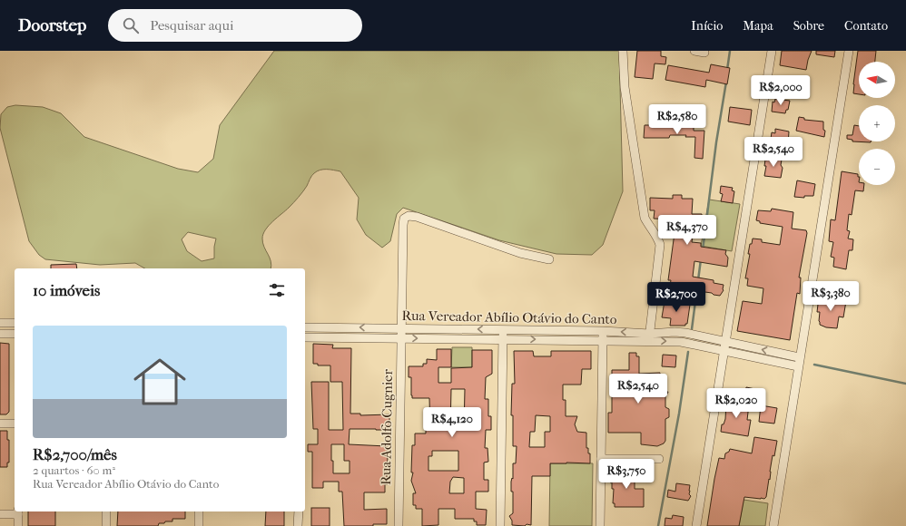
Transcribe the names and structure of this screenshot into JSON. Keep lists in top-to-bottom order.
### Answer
{
  "streets": {
    "street": ["Rua Vereador Abílio Otávio do Canto", "Rua Adolfo Cugnier"]
  },
  "crossings": [
    ["Rua Vereador Abílio Otávio do Canto", "Rua Adolfo Cugnier"]
  ],
  "north": "left",
  "page": {
    "header": "Doorstep",
    "search": "Pesquisar aqui",
    "nav": [
      "Início",
      "Mapa",
      "Sobre",
      "Contato"
    ],
    "map_buttons": ["+", "−"],
    "price": [
      "R$2,000",
      "R$2,580",
      "R$2,540",
      "R$4,370",
      "R$3,380",
      "R$2,700",
      "R$2,540",
      "R$2,020",
      "R$4,120",
      "R$3,750"
    ],
    "heading": "10 imóveis",
    "list": [
      {
        "name": "R$2,700/mês",
        "note": "2 quartos · 60 m² · Rua Vereador Abílio Otávio do Canto"
      }
    ]
  }
}
